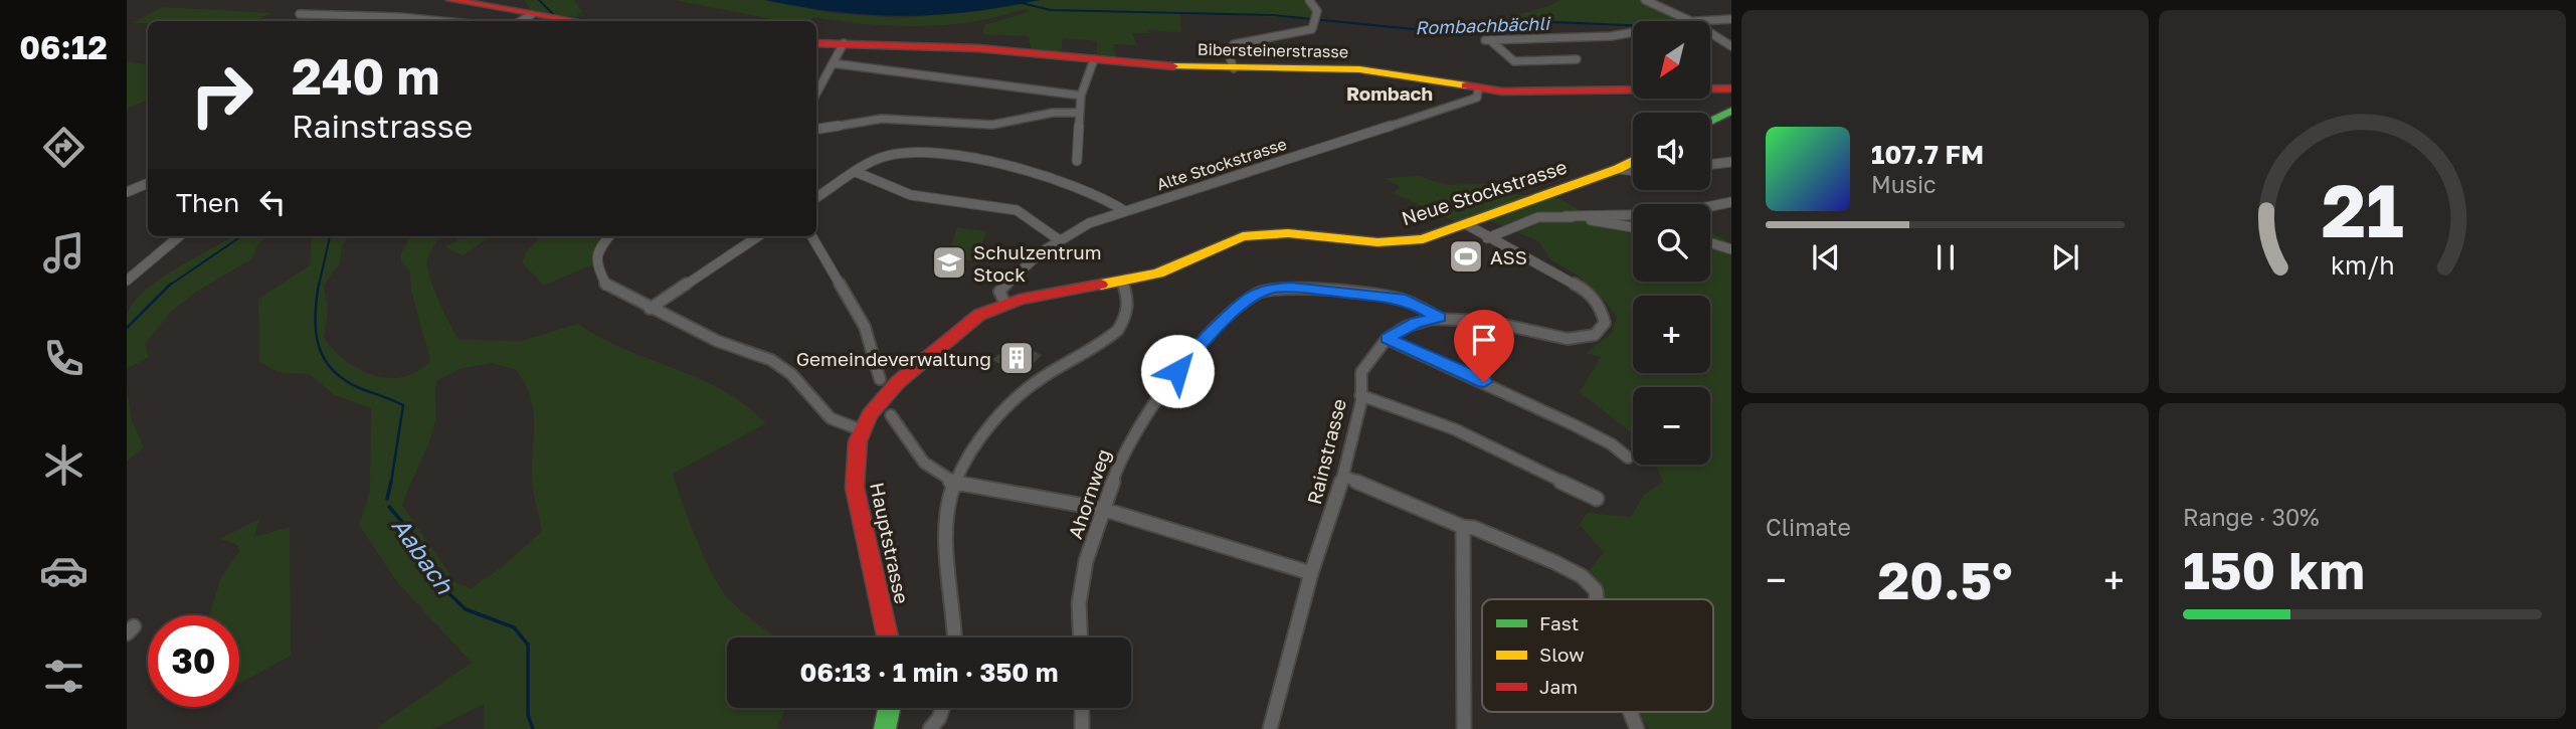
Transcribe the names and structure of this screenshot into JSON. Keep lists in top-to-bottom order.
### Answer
{
  "streets": {
    "main road": ["Bibersteinerstrasse", "Neue Stockstrasse", "Hauptstrasse"],
    "street": ["Alte Stockstrasse", "Rainstrasse", "Ahornweg"]
  },
  "crossings": [
    ["Bibersteinerstrasse", "Alte Stockstrasse"],
    ["Alte Stockstrasse", "Neue Stockstrasse"],
    ["Alte Stockstrasse", "Hauptstrasse"],
    ["Neue Stockstrasse", "Rainstrasse"],
    ["Neue Stockstrasse", "Hauptstrasse"],
    ["Rainstrasse", "Ahornweg"]
  ],
  "districts": ["Rombach"],
  "water": ["Rombachbächli", "Aabach"],
  "places": {
    "sports": ["ASS"],
    "school or university": ["Schulzentrum Stock"],
    "building": ["Gemeindeverwaltung"]
  },
  "legend": ["Fast", "Slow", "Jam"],
  "north": "bottom left",
  "page": {
    "tabs": "06:12",
    "map_buttons": ["+", "−"],
    "turn": ["240 m", "Rainstrasse"],
    "song": ["107.7 FM", "Music"],
    "then": "Then",
    "tile": [
      "Climate",
      ["Range · 30%", "150 km"]
    ],
    "heat": ["−", "20.5°", "+"],
    "limit": "30",
    "trip": "06:13 · 1 min · 350 m",
    "gauge": ["21", "km/h"]
  }
}
